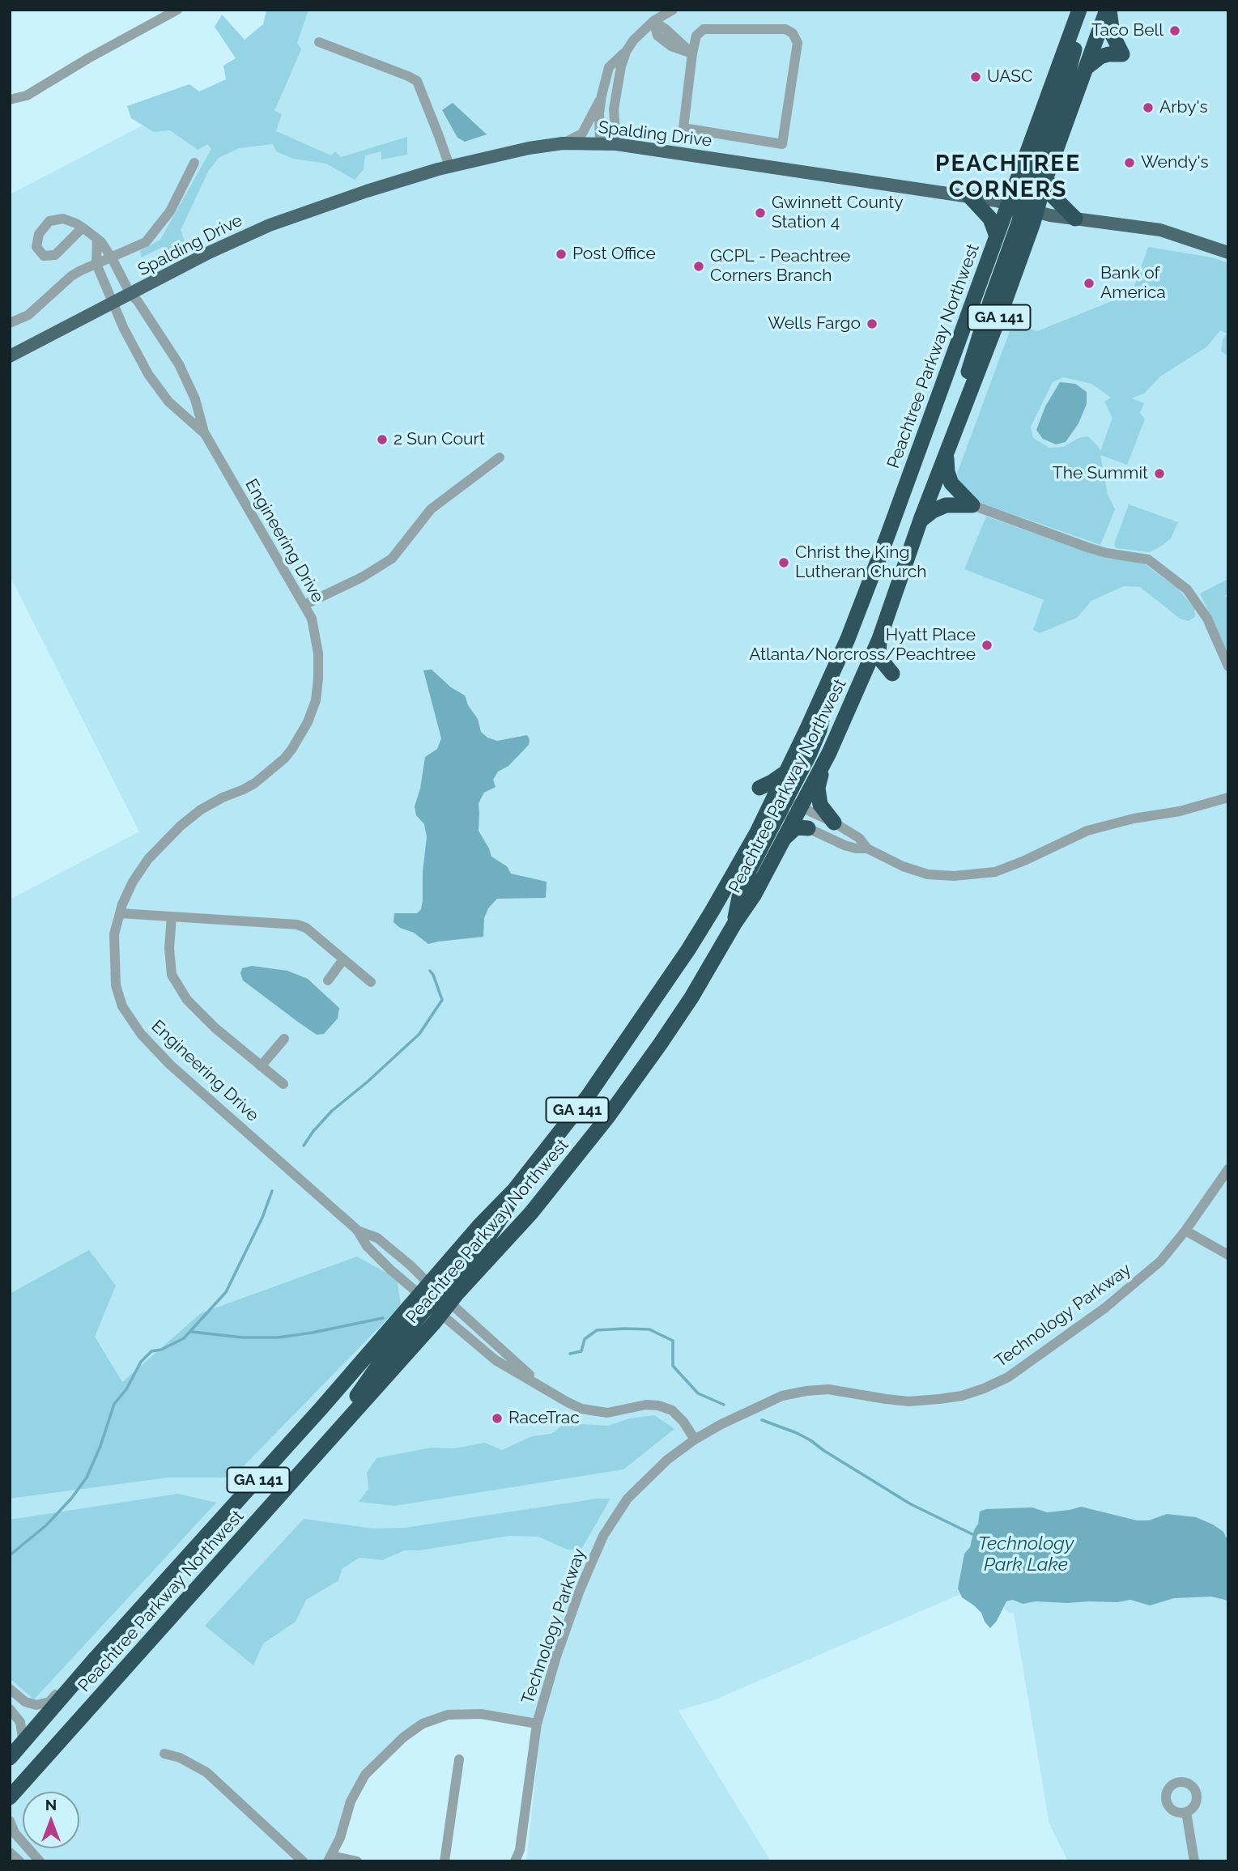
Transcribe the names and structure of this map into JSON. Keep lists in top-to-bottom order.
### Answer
{
  "streets": {
    "highway": ["GA 141", "Peachtree Parkway Northwest"],
    "main road": ["Spalding Drive"],
    "street": ["Engineering Drive", "Technology Parkway"]
  },
  "crossings": [
    ["Spalding Drive", "Peachtree Parkway Northwest"],
    ["Spalding Drive", "Engineering Drive"],
    ["Peachtree Parkway Northwest", "Engineering Drive"],
    ["Engineering Drive", "Technology Parkway"]
  ],
  "districts": ["PEACHTREE CORNERS"],
  "water": ["Technology Park Lake"],
  "places": [
    "Taco Bell",
    "UASC",
    "Arby's",
    "Wendy's",
    "Gwinnett County Station 4",
    "Post Office",
    "GCPL - Peachtree Corners Branch",
    "Bank of America",
    "Wells Fargo",
    "2 Sun Court",
    "The Summit",
    "Christ the King Lutheran Church",
    "Hyatt Place Atlanta/Norcross/Peachtree",
    "RaceTrac"
  ],
  "north": "top"
}
